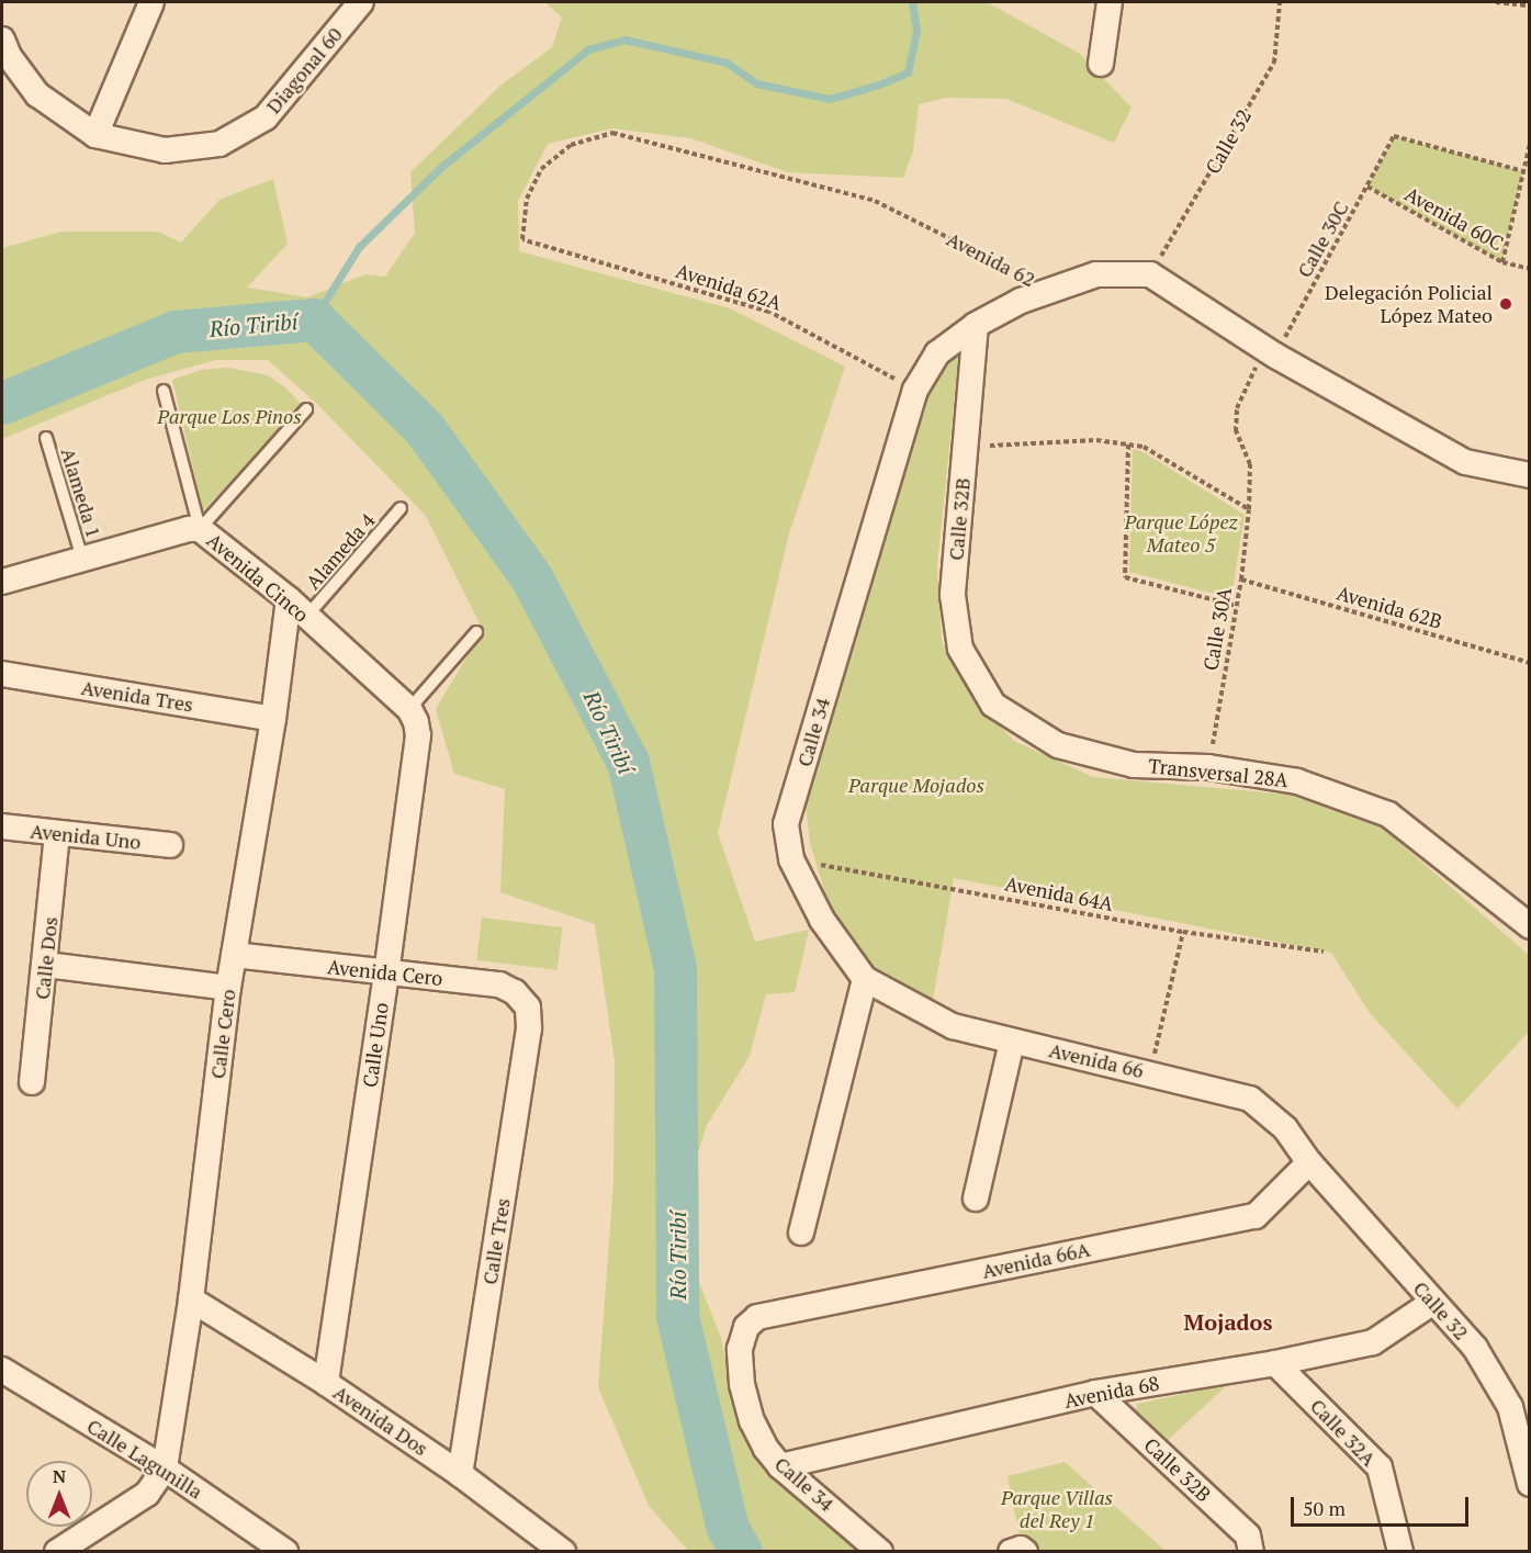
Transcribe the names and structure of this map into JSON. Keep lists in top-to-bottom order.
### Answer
{
  "streets": {
    "street": [
      "Diagonal 60",
      "Calle 32",
      "Avenida 62",
      "Calle 32B",
      "Avenida Cinco",
      "Avenida Tres",
      "Calle 34",
      "Transversal 28A",
      "Avenida Uno",
      "Calle Dos",
      "Avenida Cero",
      "Calle Cero",
      "Calle Uno",
      "Avenida 66",
      "Calle Tres",
      "Avenida 66A",
      "Avenida 68",
      "Avenida Dos",
      "Calle 32A",
      "Calle Lagunilla"
    ],
    "lane": ["Alameda 1", "Alameda 4"],
    "path": [
      "Avenida 60C",
      "Calle 30C",
      "Avenida 62A",
      "Avenida 62B",
      "Calle 30A",
      "Avenida 64A"
    ]
  },
  "crossings": [
    ["Calle 32", "Avenida 62"],
    ["Calle 32", "Avenida 66"],
    ["Calle 32", "Avenida 66A"],
    ["Calle 32", "Avenida 68"],
    ["Avenida 60C", "Calle 30C"],
    ["Calle 30C", "Calle 30A"],
    ["Avenida 62", "Avenida 62A"],
    ["Avenida 62", "Calle 34"],
    ["Avenida 62A", "Calle 34"],
    ["Alameda 1", "Avenida Cinco"],
    ["Calle 32B", "Calle 34"],
    ["Calle 32B", "Transversal 28A"],
    ["Calle 32B", "Avenida 68"],
    ["Alameda 4", "Avenida Cinco"],
    ["Alameda 4", "Calle Cero"],
    ["Avenida Cinco", "Calle Cero"],
    ["Avenida Cinco", "Calle Uno"],
    ["Avenida 62B", "Calle 30A"],
    ["Calle 30A", "Transversal 28A"],
    ["Avenida Tres", "Calle Cero"],
    ["Calle 34", "Avenida 64A"],
    ["Calle 34", "Avenida 66"],
    ["Calle 34", "Avenida 66A"],
    ["Calle 34", "Avenida 68"],
    ["Avenida Uno", "Calle Dos"],
    ["Avenida Cero", "Calle Cero"],
    ["Avenida Cero", "Calle Uno"],
    ["Avenida Cero", "Calle Tres"],
    ["Calle Cero", "Avenida Dos"],
    ["Calle Cero", "Calle Lagunilla"],
    ["Calle Uno", "Avenida Dos"],
    ["Avenida 66", "Avenida 66A"],
    ["Calle Tres", "Avenida Dos"],
    ["Avenida 68", "Calle 32A"]
  ],
  "districts": ["Mojados"],
  "water": ["Río Tiribí"],
  "parks": [
    "Parque Los Pinos",
    "Parque López Mateo 5",
    "Parque Mojados",
    "Parque Villas del Rey 1"
  ],
  "places": ["Delegación Policial López Mateo"],
  "scale_bar": "50 m",
  "north": "top"
}
